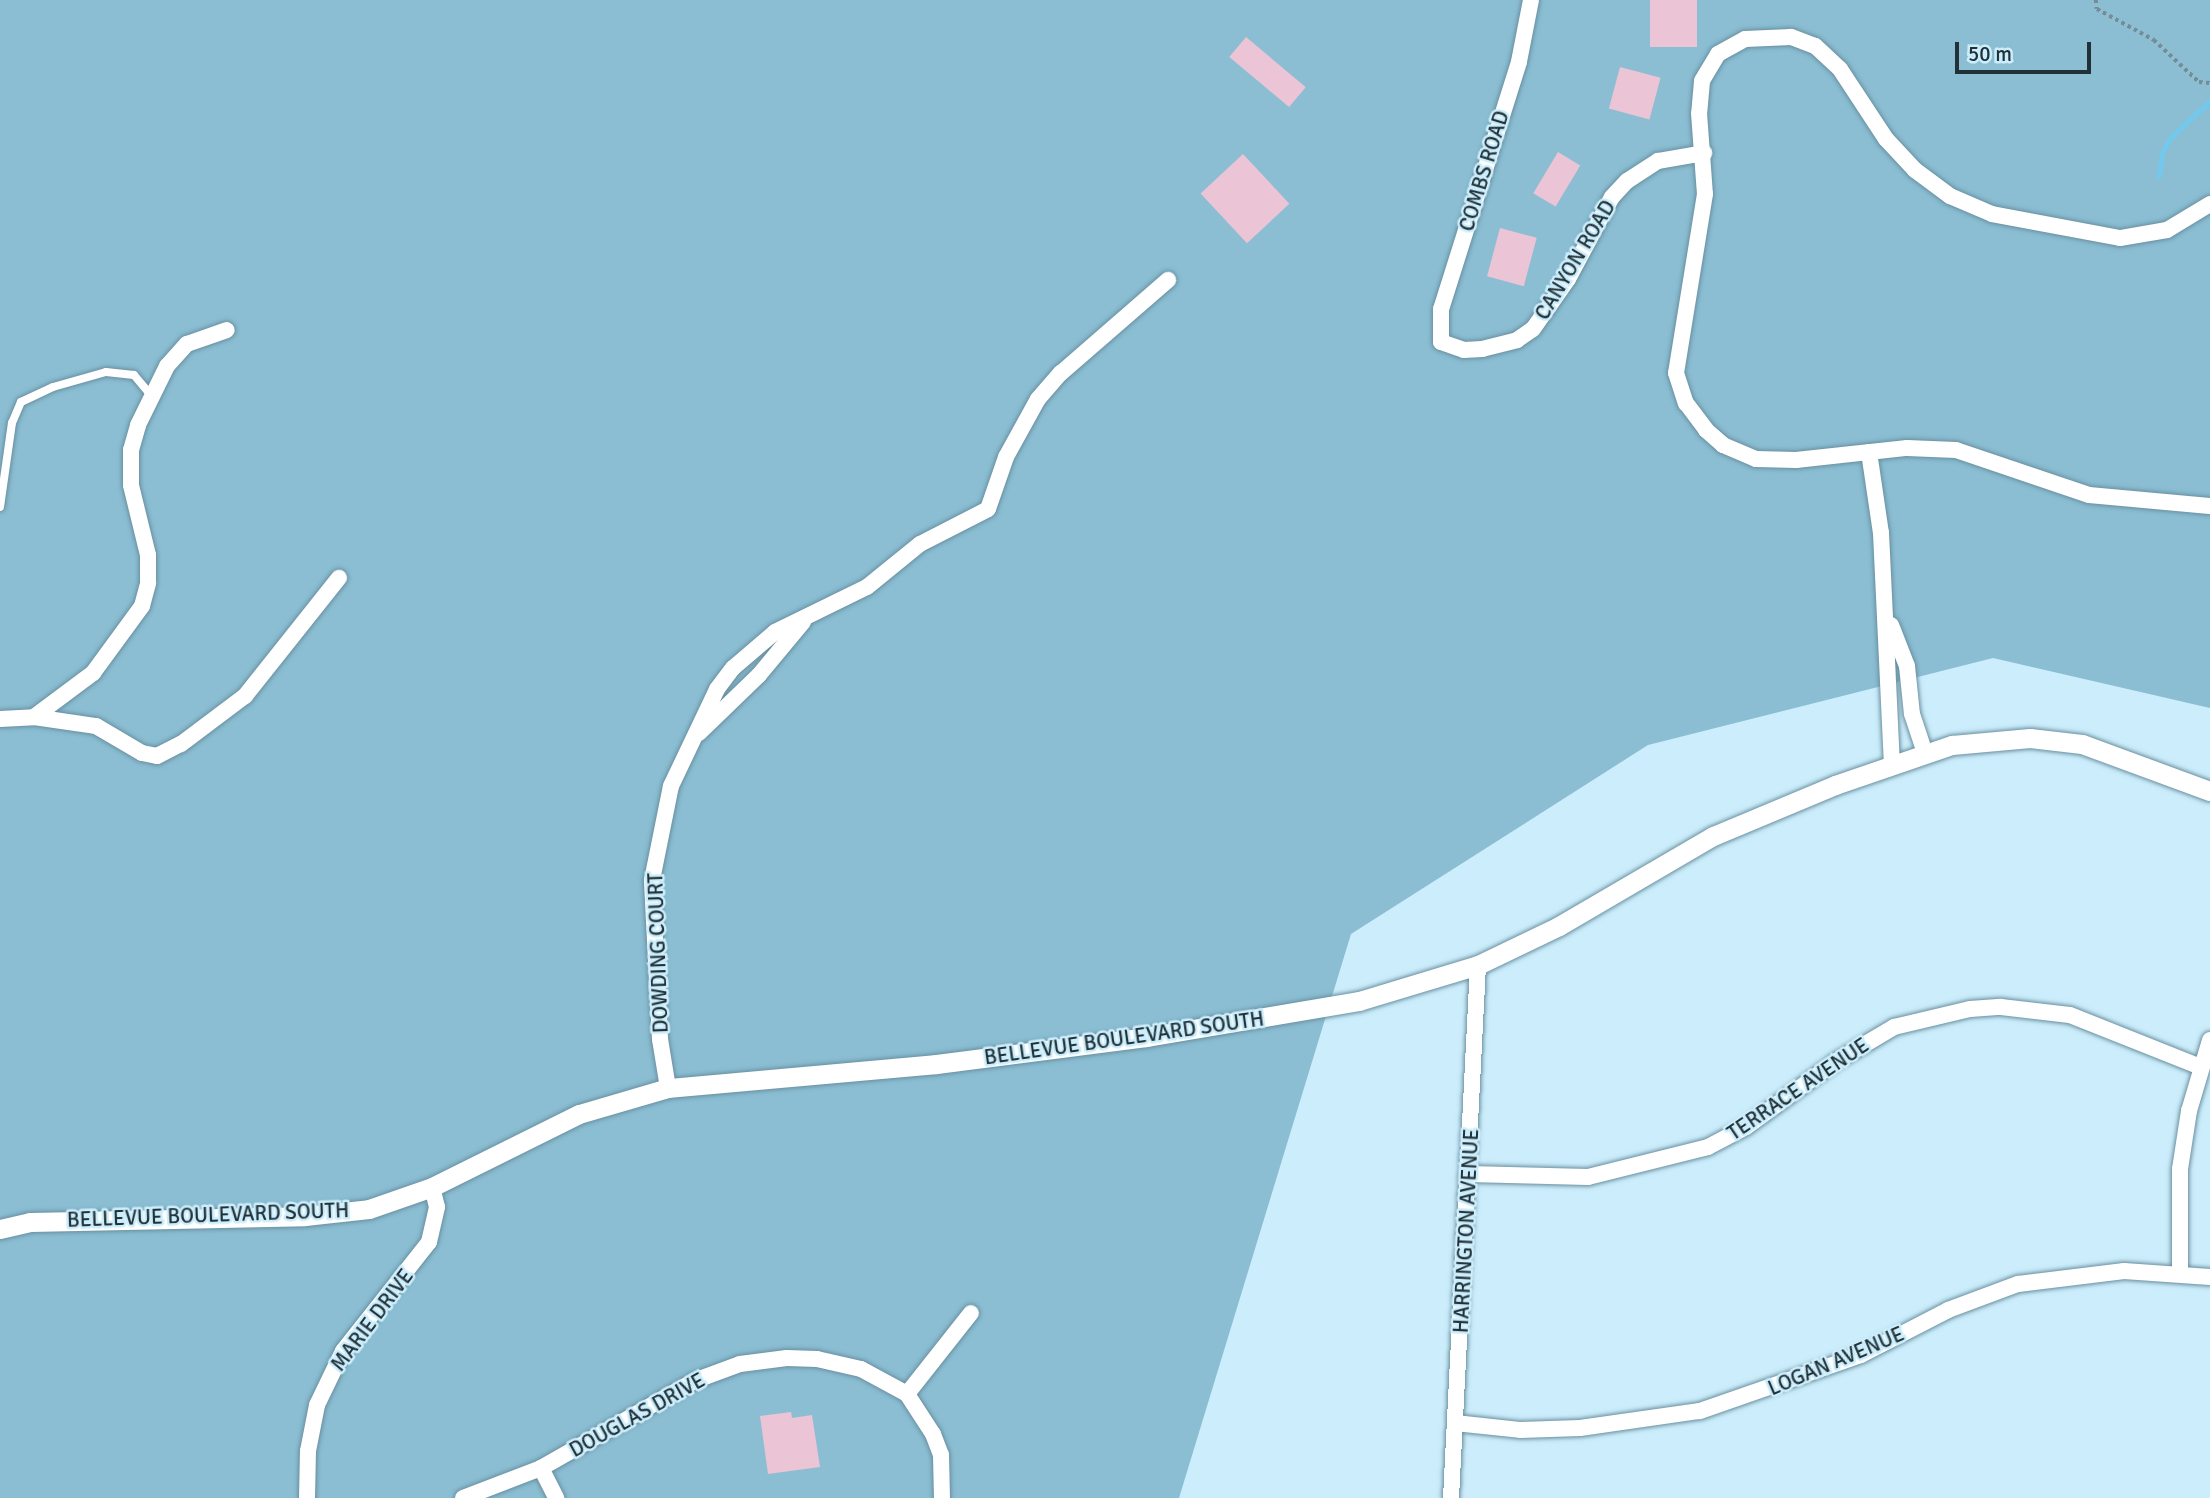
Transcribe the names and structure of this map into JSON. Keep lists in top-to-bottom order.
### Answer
{
  "streets": {
    "street": [
      "COMBS ROAD",
      "CANYON ROAD",
      "DOWDING COURT",
      "BELLEVUE BOULEVARD SOUTH",
      "TERRACE AVENUE",
      "HARRINGTON AVENUE",
      "MARIE DRIVE",
      "LOGAN AVENUE",
      "DOUGLAS DRIVE"
    ]
  },
  "crossings": [
    ["COMBS ROAD", "CANYON ROAD"],
    ["DOWDING COURT", "BELLEVUE BOULEVARD SOUTH"],
    ["BELLEVUE BOULEVARD SOUTH", "HARRINGTON AVENUE"],
    ["BELLEVUE BOULEVARD SOUTH", "MARIE DRIVE"],
    ["TERRACE AVENUE", "HARRINGTON AVENUE"],
    ["HARRINGTON AVENUE", "LOGAN AVENUE"]
  ],
  "scale_bar": "50 m"
}
